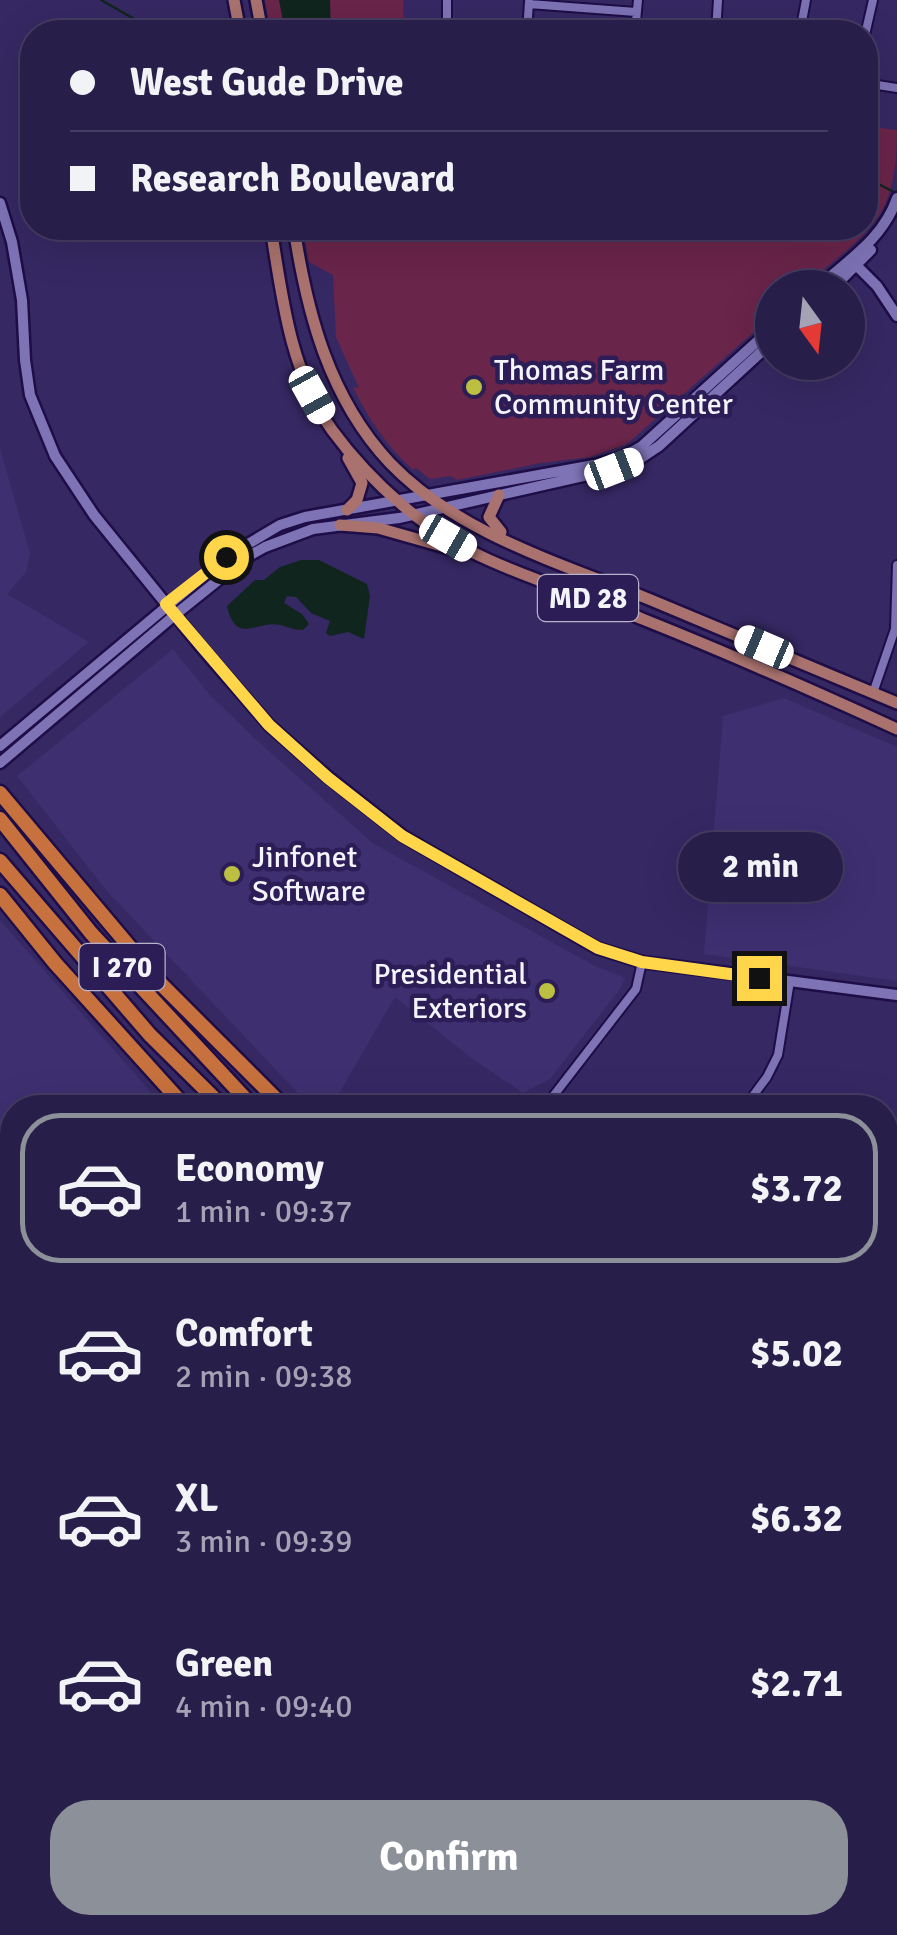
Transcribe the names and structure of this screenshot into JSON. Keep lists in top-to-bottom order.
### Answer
{
  "streets": {
    "highway": ["I 270"],
    "main road": ["MD 28"]
  },
  "places": ["Thomas Farm Community Center", "Jinfonet Software", "Presidential Exteriors"],
  "north": "bottom",
  "page": {
    "banner": ["West Gude Drive", "Research Boulevard"],
    "bubble": "2 min",
    "list": [
      {
        "name": "Economy",
        "note": "1 min · 09:37",
        "value": "$3.72"
      },
      {
        "name": "Comfort",
        "note": "2 min · 09:38",
        "value": "$5.02"
      },
      {
        "name": "XL",
        "note": "3 min · 09:39",
        "value": "$6.32"
      },
      {
        "name": "Green",
        "note": "4 min · 09:40",
        "value": "$2.71"
      }
    ],
    "buttons": "Confirm"
  }
}
